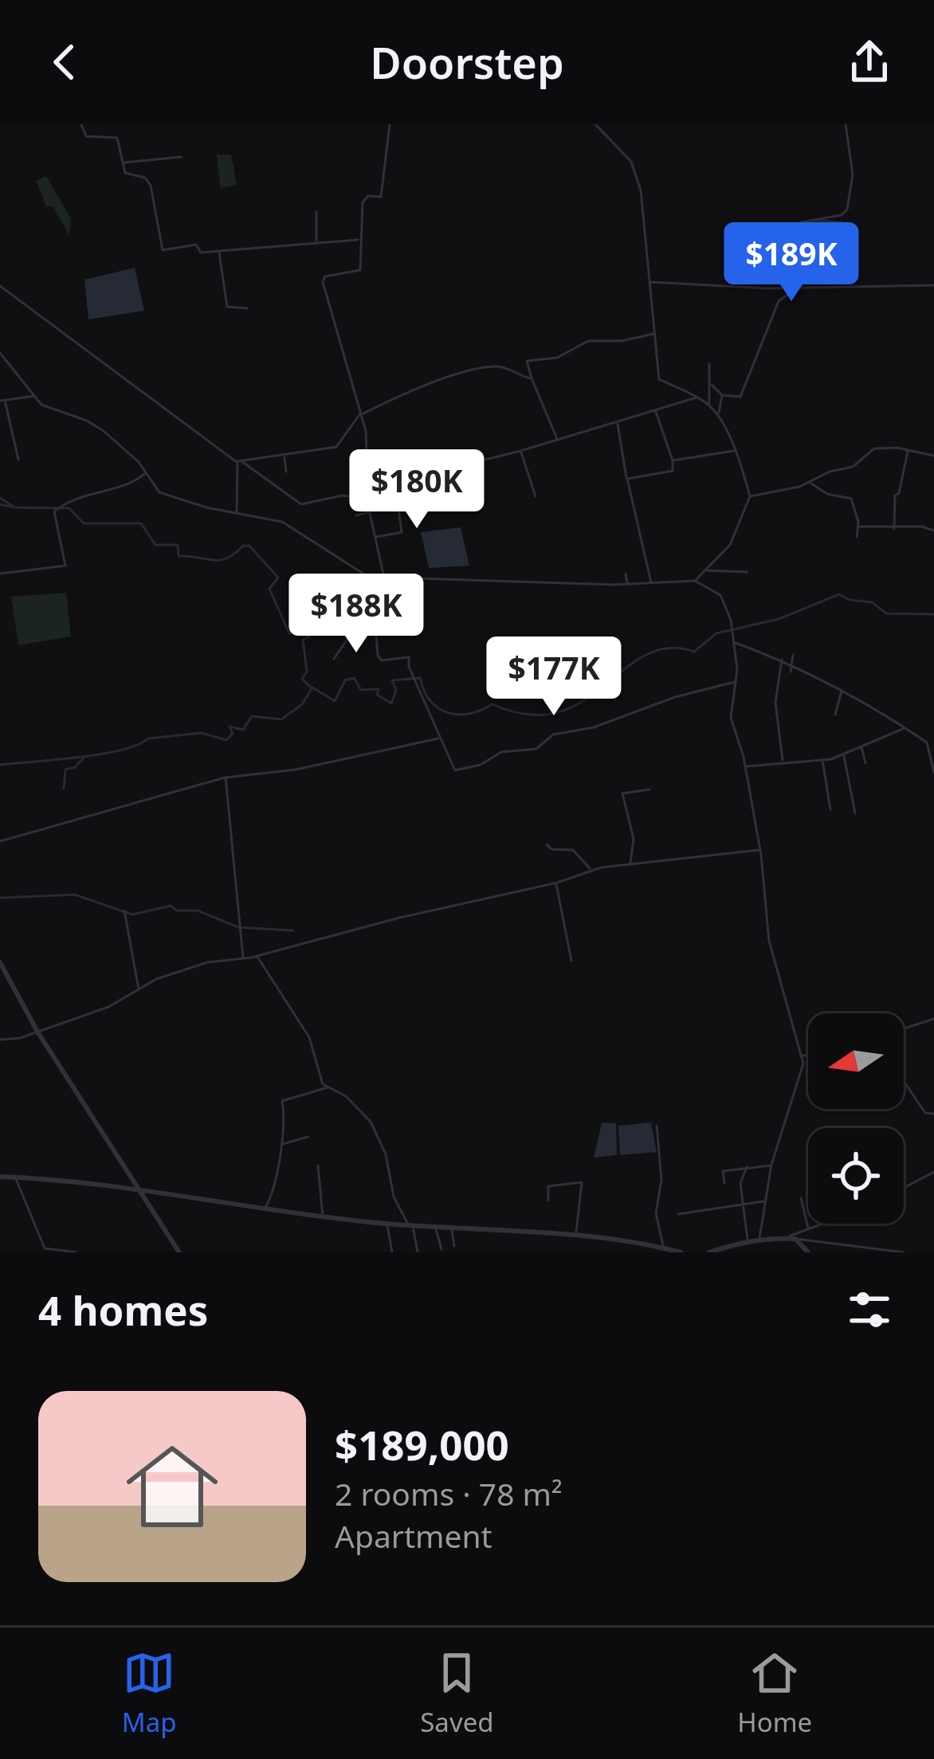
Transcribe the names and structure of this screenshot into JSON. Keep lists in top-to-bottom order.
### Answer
{
  "north": "left",
  "page": {
    "header": "Doorstep",
    "price": [
      "$189K",
      "$180K",
      "$188K",
      "$177K"
    ],
    "heading": "4 homes",
    "list": [
      {
        "name": "$189,000",
        "note": "2 rooms · 78 m² · Apartment"
      }
    ],
    "tabs": ["Map", "Saved", "Home"]
  }
}
